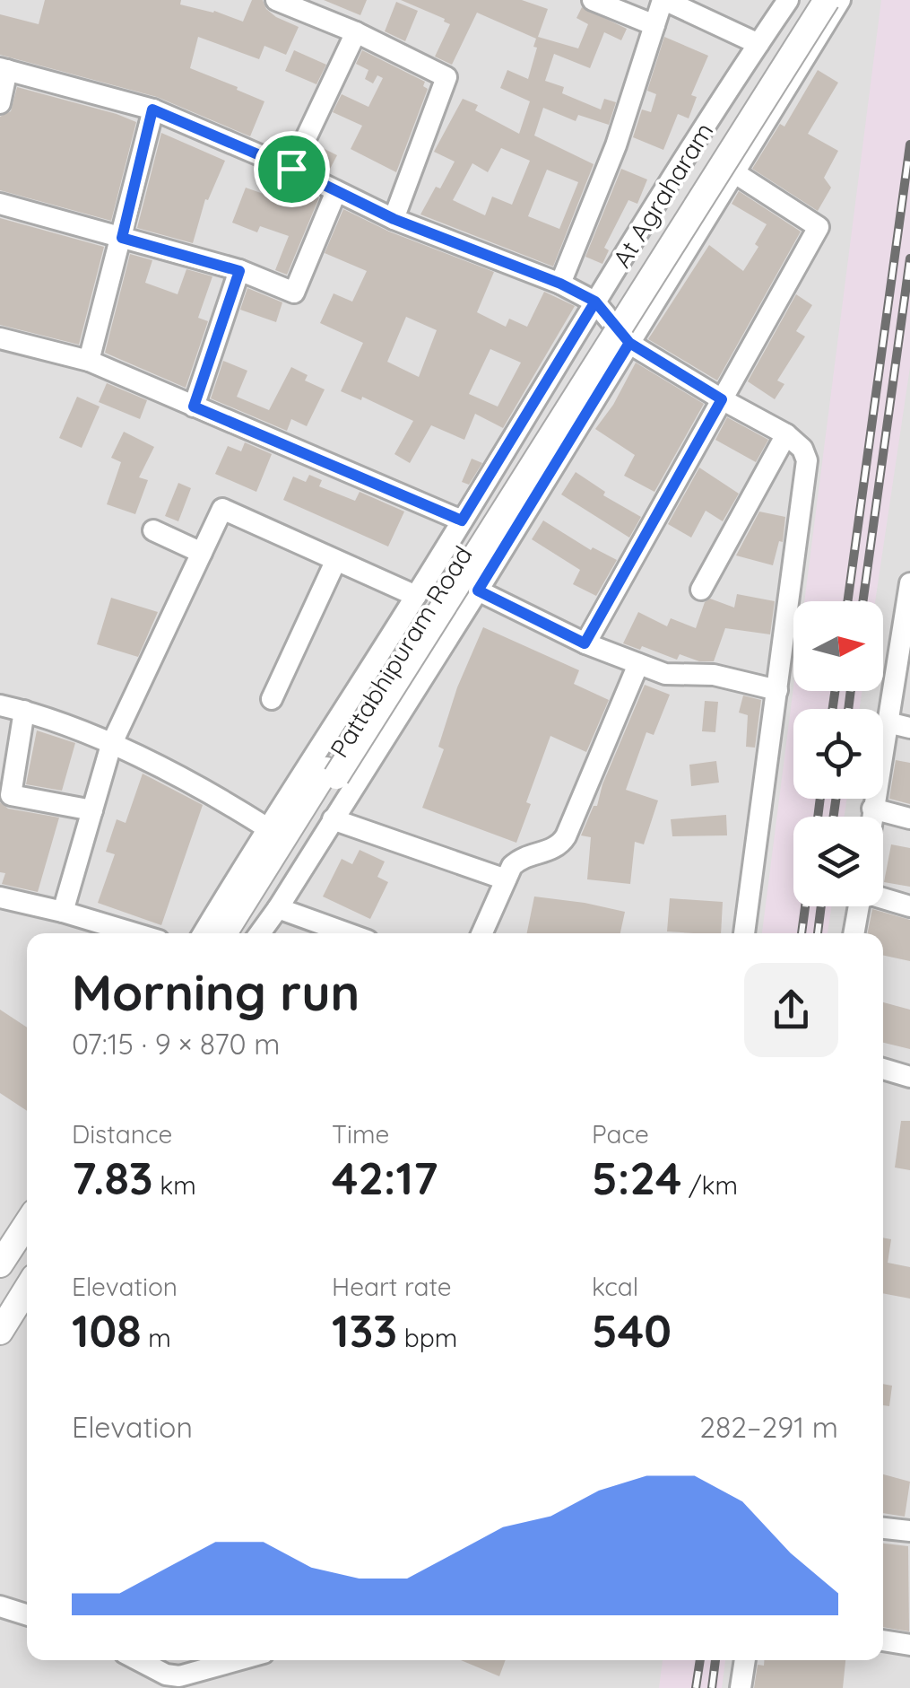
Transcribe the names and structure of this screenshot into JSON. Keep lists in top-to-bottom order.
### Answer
{
  "streets": {
    "street": ["At Agraharam", "Pattabhipuram Road"]
  },
  "north": "right",
  "page": {
    "heading": ["Morning run", "07:15 · 9 × 870 m"],
    "stats": [
      ["Distance", "7.83 km"],
      ["Time", "42:17"],
      ["Pace", "5:24 /km"],
      ["Elevation", "108 m"],
      ["Heart rate", "133 bpm"],
      ["kcal", "540"]
    ],
    "chart": ["Elevation", "282–291 m"]
  }
}
